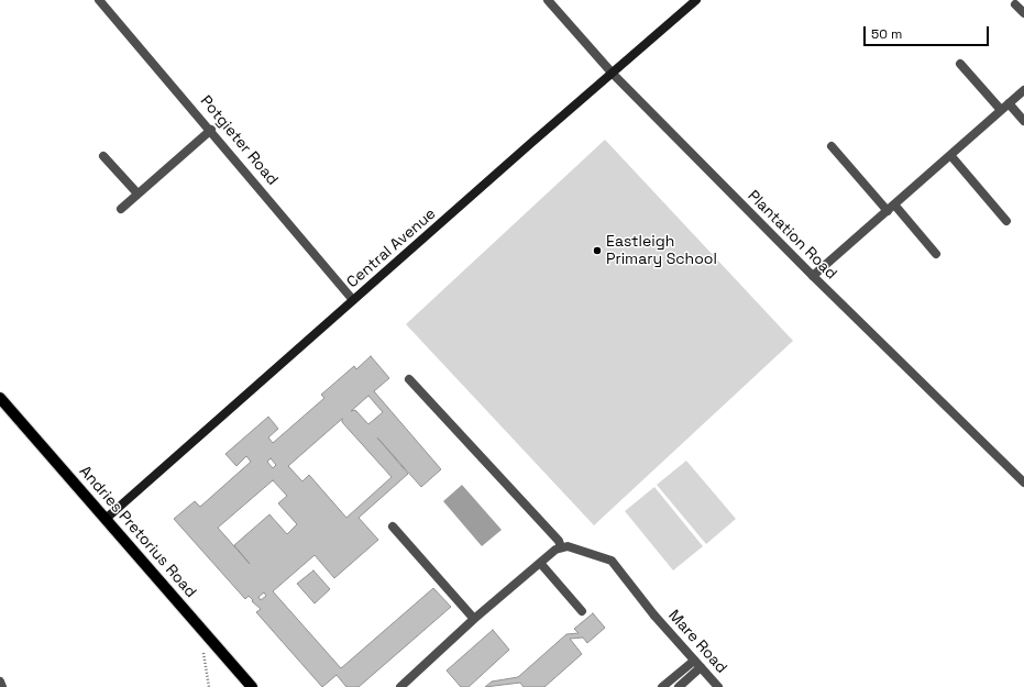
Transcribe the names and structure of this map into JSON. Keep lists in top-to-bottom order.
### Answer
{
  "streets": {
    "main road": ["Andries Pretorius Road"],
    "street": [
      "Potgieter Road",
      "Plantation Road",
      "Central Avenue",
      "Mare Road"
    ]
  },
  "crossings": [
    ["Potgieter Road", "Central Avenue"],
    ["Plantation Road", "Central Avenue"],
    ["Central Avenue", "Andries Pretorius Road"]
  ],
  "places": ["Eastleigh Primary School"],
  "scale_bar": "50 m"
}
